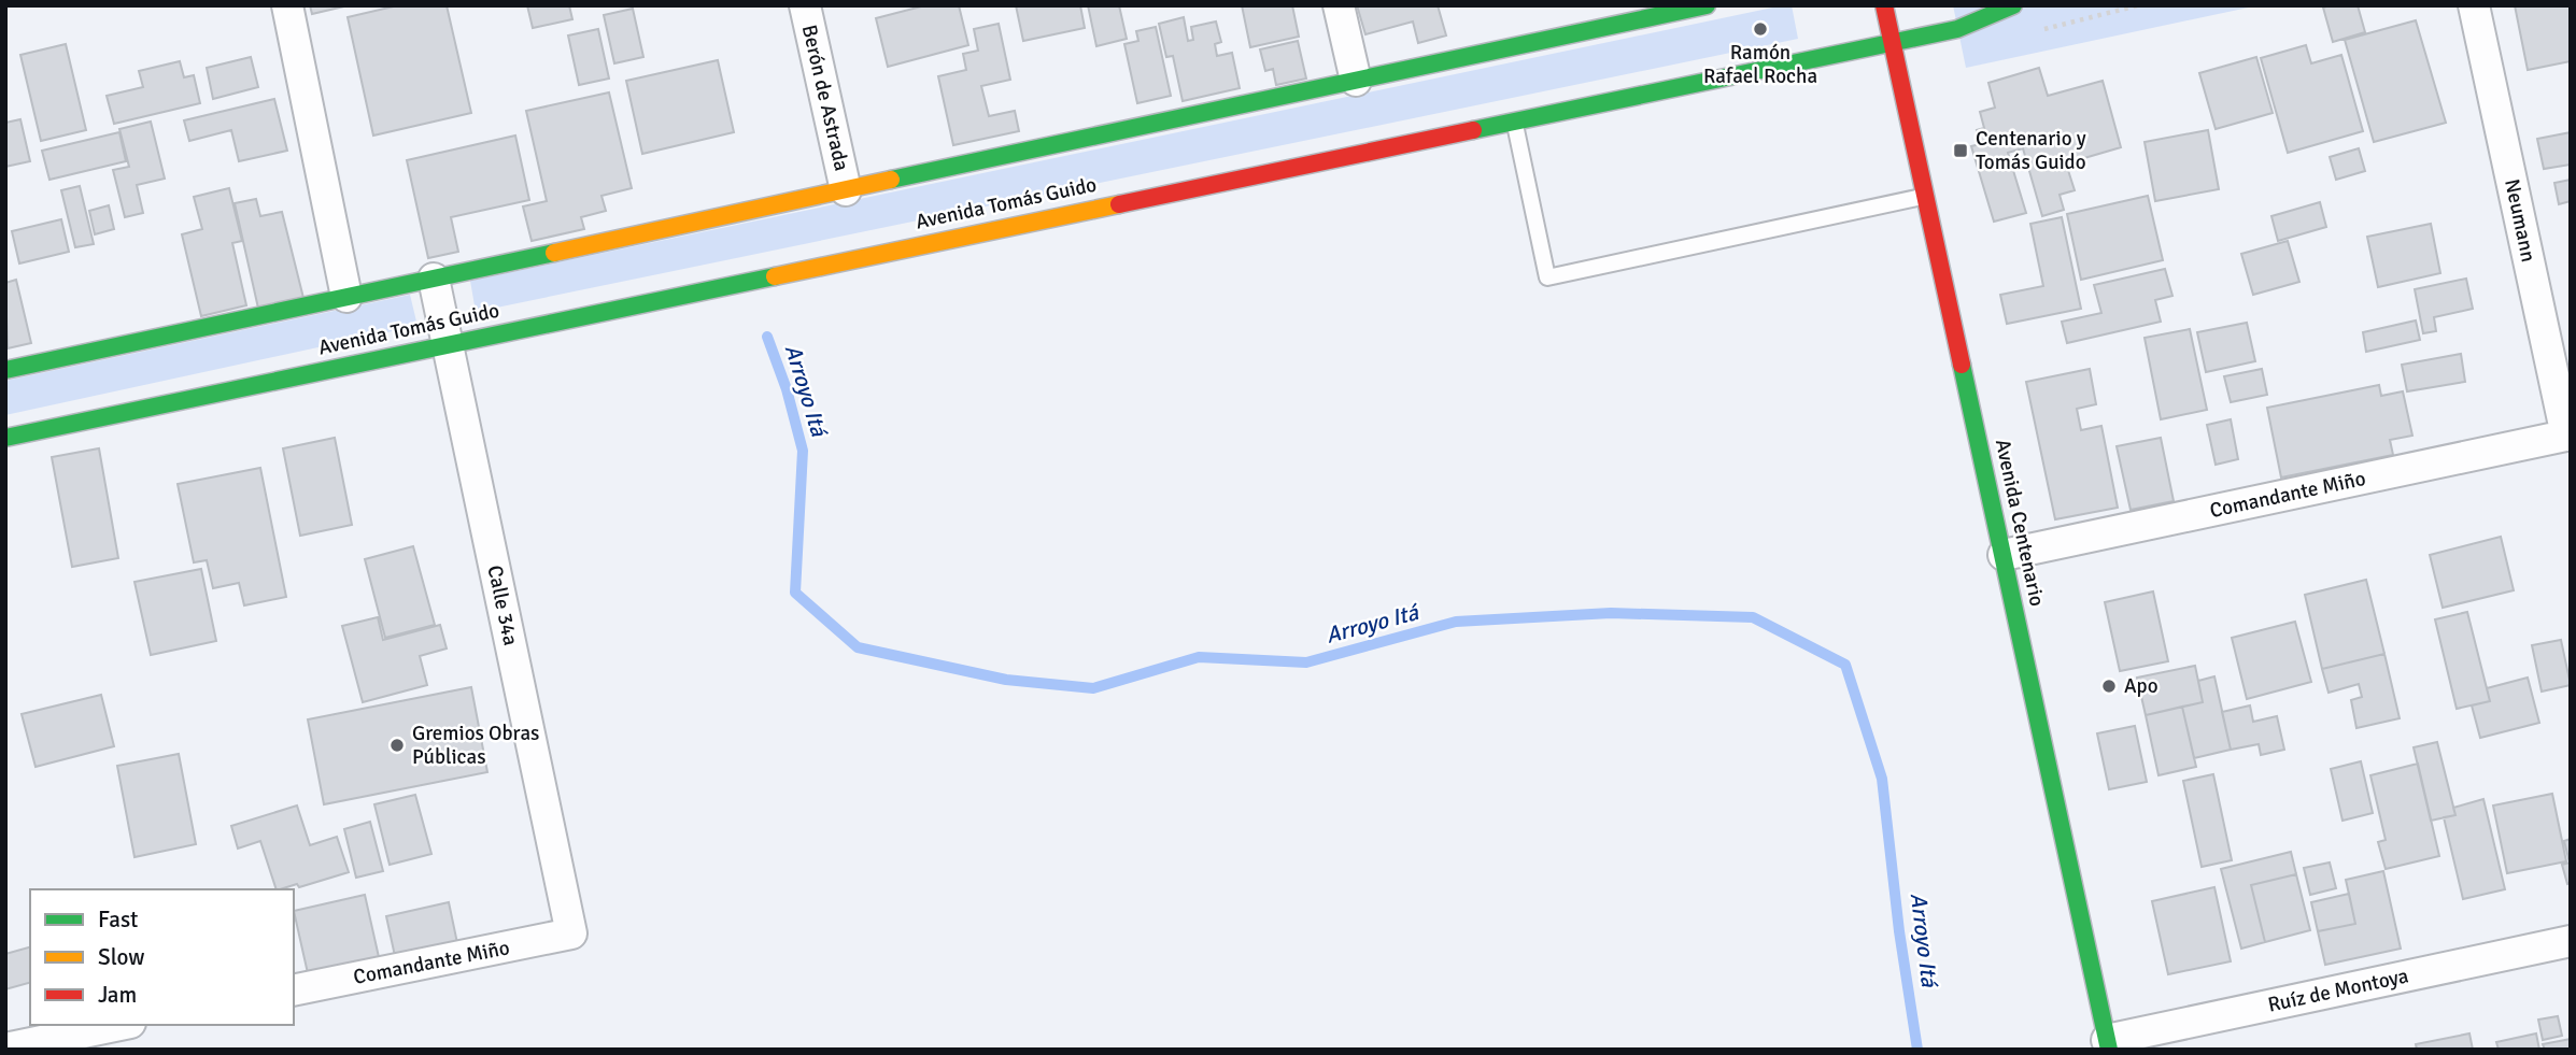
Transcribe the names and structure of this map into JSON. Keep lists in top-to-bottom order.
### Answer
{
  "streets": {
    "main road": ["Avenida Tomás Guido", "Avenida Centenario"],
    "street": [
      "Berón de Astrada",
      "Neumann",
      "Comandante Miño",
      "Calle 34a",
      "Ruíz de Montoya"
    ]
  },
  "crossings": [
    ["Avenida Tomás Guido", "Avenida Centenario"],
    ["Avenida Tomás Guido", "Calle 34a"],
    ["Neumann", "Comandante Miño"],
    ["Comandante Miño", "Avenida Centenario"],
    ["Comandante Miño", "Calle 34a"],
    ["Avenida Centenario", "Ruíz de Montoya"]
  ],
  "water": ["Arroyo Itá"],
  "places": {
    "other": ["Ramón Rafael Rocha", "Apo", "Gremios Obras Públicas"],
    "transit": ["Centenario y Tomás Guido"]
  },
  "legend": ["Fast", "Slow", "Jam"]
}
